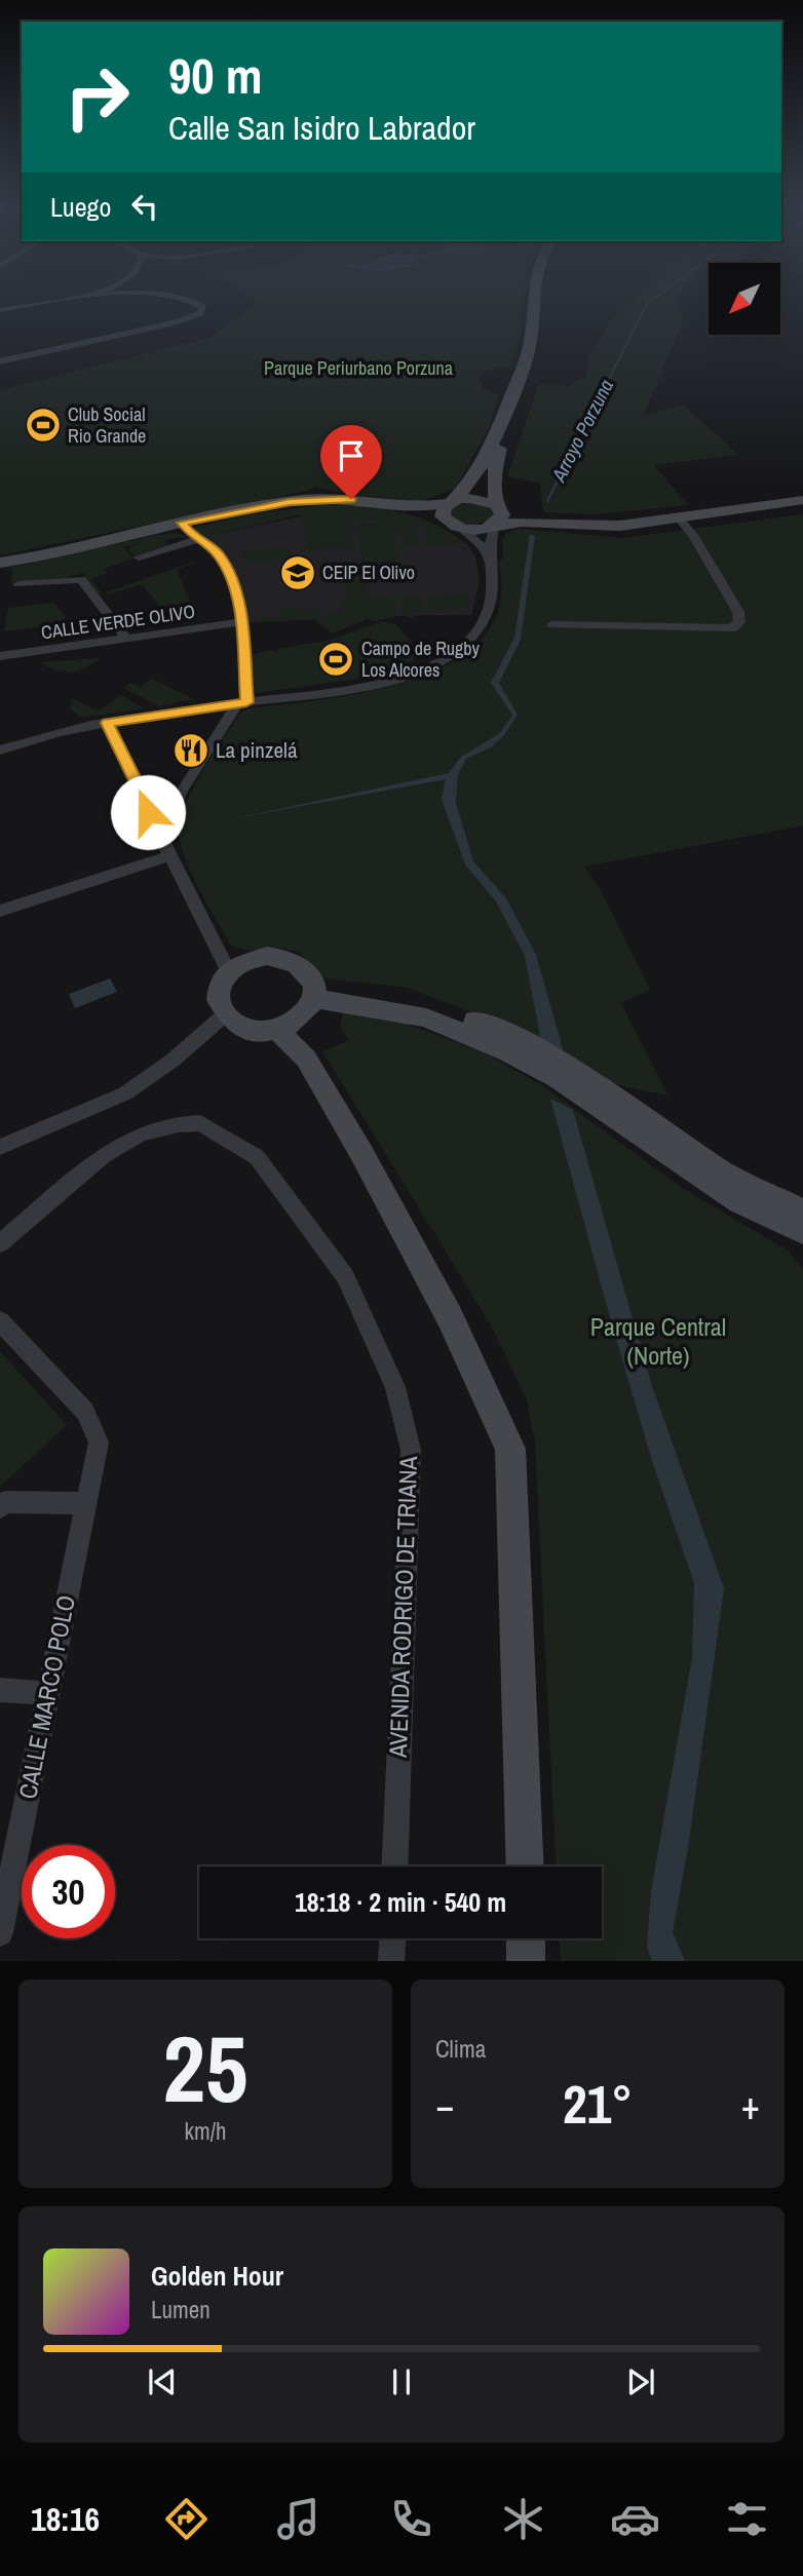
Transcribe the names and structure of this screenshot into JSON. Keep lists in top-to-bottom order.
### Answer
{
  "streets": {
    "street": ["CALLE VERDE OLIVO", "AVENIDA RODRIGO DE TRIANA", "CALLE MARCO POLO"]
  },
  "water": ["Arroyo Porzuna"],
  "parks": ["Parque Periurbano Porzuna", "Parque Central (Norte)"],
  "places": {
    "sports": ["Club Social Rio Grande", "Campo de Rugby Los Alcores"],
    "school or university": ["CEIP El Olivo"],
    "restaurant": ["La pinzelá"]
  },
  "north": "bottom left",
  "page": {
    "turn": ["90 m", "Calle San Isidro Labrador"],
    "then": "Luego",
    "limit": "30",
    "trip": "18:18 · 2 min · 540 m",
    "tile": [
      ["25", "km/h"],
      "Clima"
    ],
    "heat": ["−", "21°", "+"],
    "song": ["Golden Hour", "Lumen"],
    "tabs": "18:16"
  }
}
